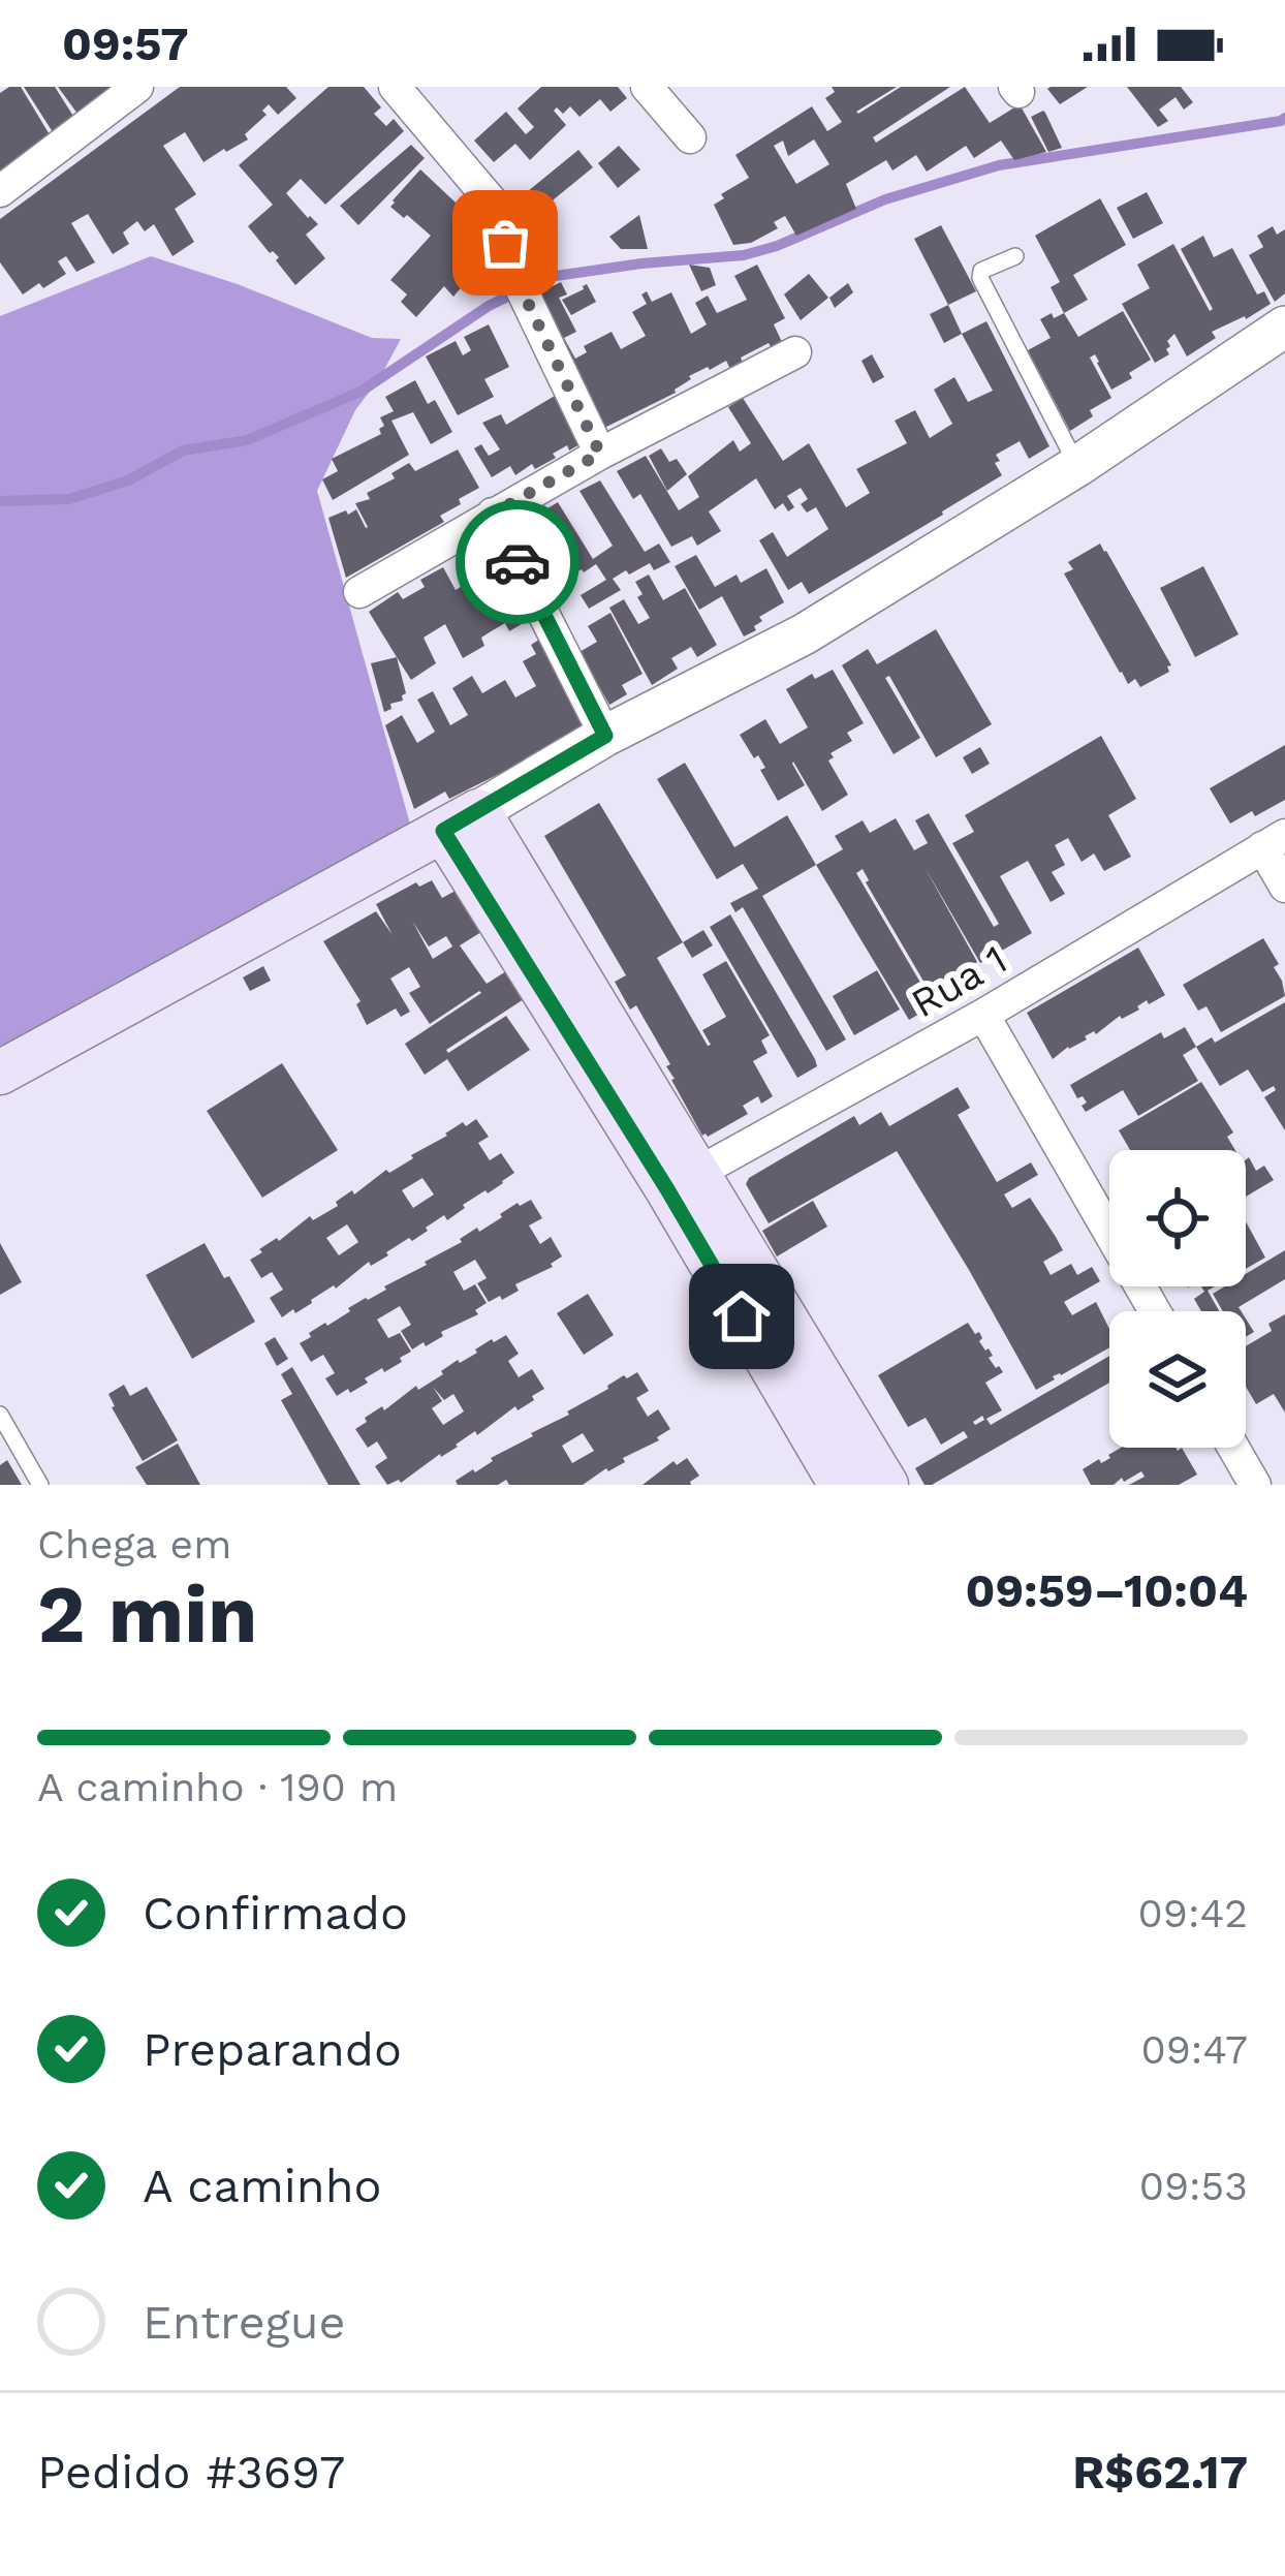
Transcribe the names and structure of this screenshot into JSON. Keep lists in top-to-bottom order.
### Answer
{
  "streets": {
    "street": ["Rua 1"]
  },
  "page": {
    "status": "09:57",
    "heading": ["2 min", "Chega em", "09:59–10:04"],
    "panel": ["Pedido #3697", "R$62.17"],
    "bar": "A caminho · 190 m",
    "list": [
      ["Confirmado", "09:42"],
      ["Preparando", "09:47"],
      ["A caminho", "09:53"],
      "Entregue"
    ]
  }
}
